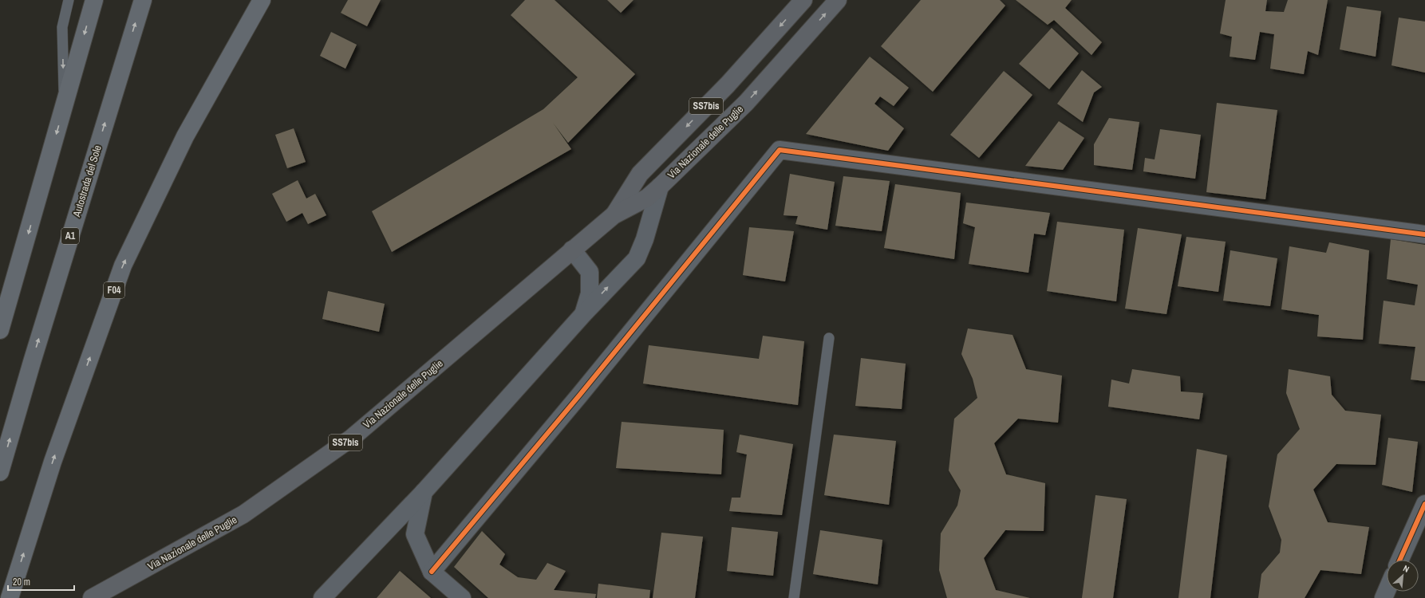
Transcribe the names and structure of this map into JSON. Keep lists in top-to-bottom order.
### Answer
{
  "streets": {
    "highway": ["Autostrada del Sole", "A1", "F04"],
    "main road": ["SS7bis", "Via Nazionale delle Puglie"]
  },
  "scale_bar": "20 m",
  "north": "top right"
}
